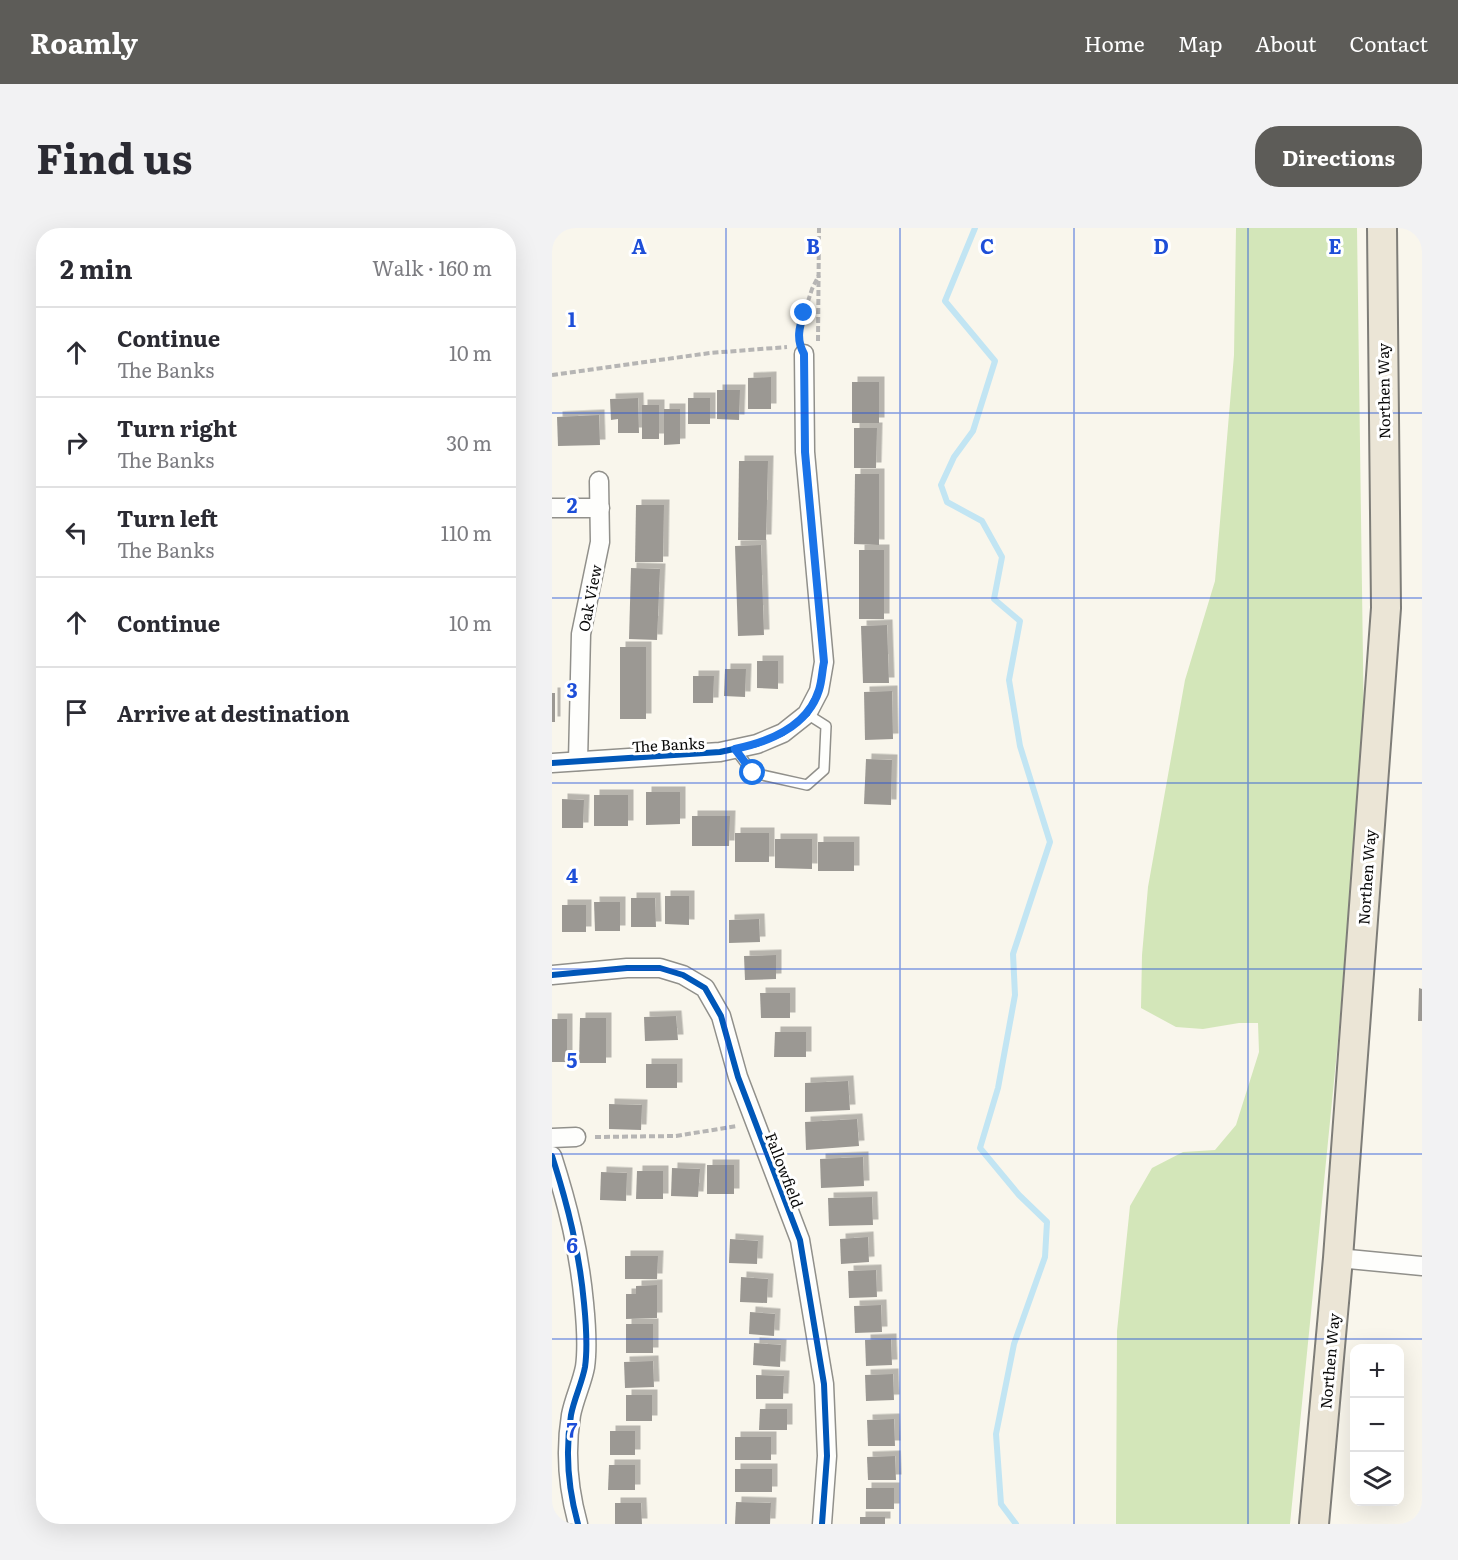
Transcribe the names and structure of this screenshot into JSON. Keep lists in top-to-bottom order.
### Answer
{
  "streets": {
    "main road": ["Northen Way"],
    "street": ["Oak View", "The Banks", "Fallowfield"]
  },
  "crossings": [
    ["Oak View", "The Banks"]
  ],
  "page": {
    "header": "Roamly",
    "nav": [
      "Home",
      "Map",
      "About",
      "Contact"
    ],
    "title": "Find us",
    "buttons": "Directions",
    "heading": ["2 min", "Walk · 160 m"],
    "list": [
      ["Continue", "The Banks", "10 m"],
      ["Turn right", "The Banks", "30 m"],
      ["Turn left", "The Banks", "110 m"],
      ["Continue", "10 m"],
      "Arrive at destination"
    ],
    "map_buttons": ["+", "−"]
  },
  "grid": {
    "columns": [
      "A",
      "B",
      "C",
      "D",
      "E"
    ],
    "rows": [
      "1",
      "2",
      "3",
      "4",
      "5",
      "6",
      "7"
    ]
  }
}
